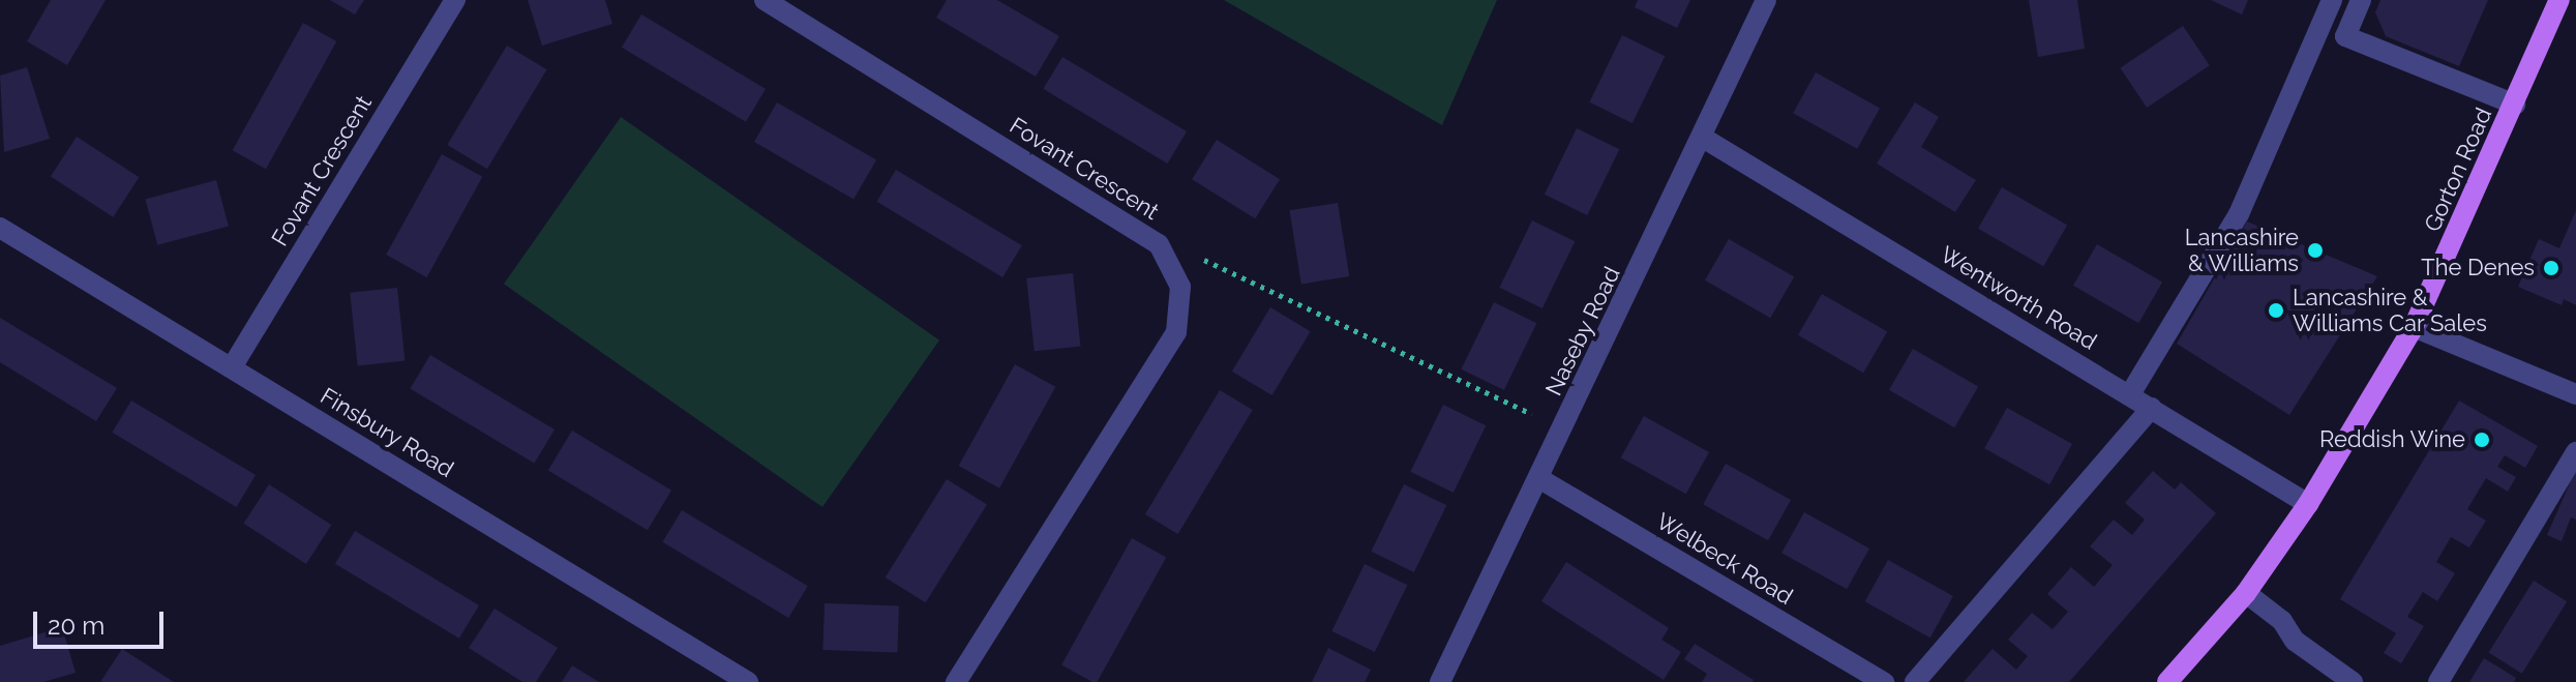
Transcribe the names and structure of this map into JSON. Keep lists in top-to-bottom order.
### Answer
{
  "streets": {
    "main road": ["Gorton Road"],
    "street": [
      "Fovant Crescent",
      "Wentworth Road",
      "Naseby Road",
      "Finsbury Road",
      "Welbeck Road"
    ]
  },
  "crossings": [
    ["Fovant Crescent", "Finsbury Road"],
    ["Gorton Road", "Wentworth Road"],
    ["Wentworth Road", "Naseby Road"],
    ["Naseby Road", "Welbeck Road"]
  ],
  "places": [
    "Lancashire & Williams",
    "The Denes",
    "Lancashire & Williams Car Sales",
    "Reddish Wine"
  ],
  "scale_bar": "20 m"
}
